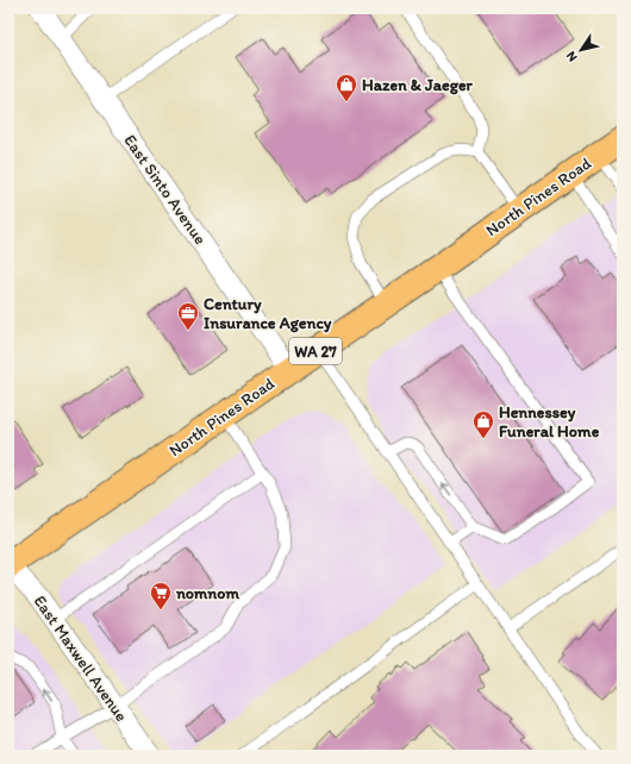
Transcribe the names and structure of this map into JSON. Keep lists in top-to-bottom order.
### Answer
{
  "streets": {
    "main road": ["North Pines Road", "WA 27"],
    "street": ["East Sinto Avenue", "East Maxwell Avenue"]
  },
  "crossings": [
    ["East Sinto Avenue", "North Pines Road"],
    ["North Pines Road", "East Maxwell Avenue"]
  ],
  "places": {
    "shop": ["Hazen & Jaeger", "Hennessey Funeral Home"],
    "office": ["Century Insurance Agency"],
    "supermarket": ["nomnom"]
  },
  "north": "bottom left"
}
